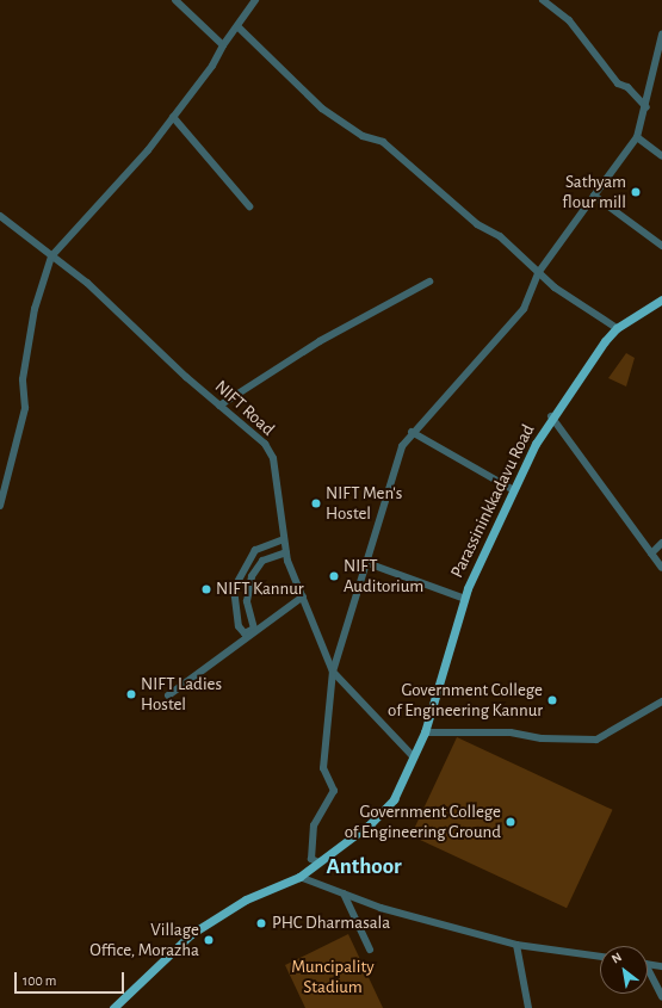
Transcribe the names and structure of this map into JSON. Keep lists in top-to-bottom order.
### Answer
{
  "streets": {
    "main road": ["Parassininkkadavu Road"],
    "street": ["NIFT Road"]
  },
  "crossings": [
    ["NIFT Road", "Parassininkkadavu Road"]
  ],
  "districts": ["Anthoor"],
  "parks": ["Muncipality Stadium"],
  "places": [
    "Sathyam flour mill",
    "NIFT Men's Hostel",
    "NIFT Auditorium",
    "NIFT Kannur",
    "NIFT Ladies Hostel",
    "Government College of Engineering Kannur",
    "Government College of Engineering Ground",
    "PHC Dharmasala",
    "Village Office, Morazha"
  ],
  "scale_bar": "100 m",
  "north": "top left"
}
